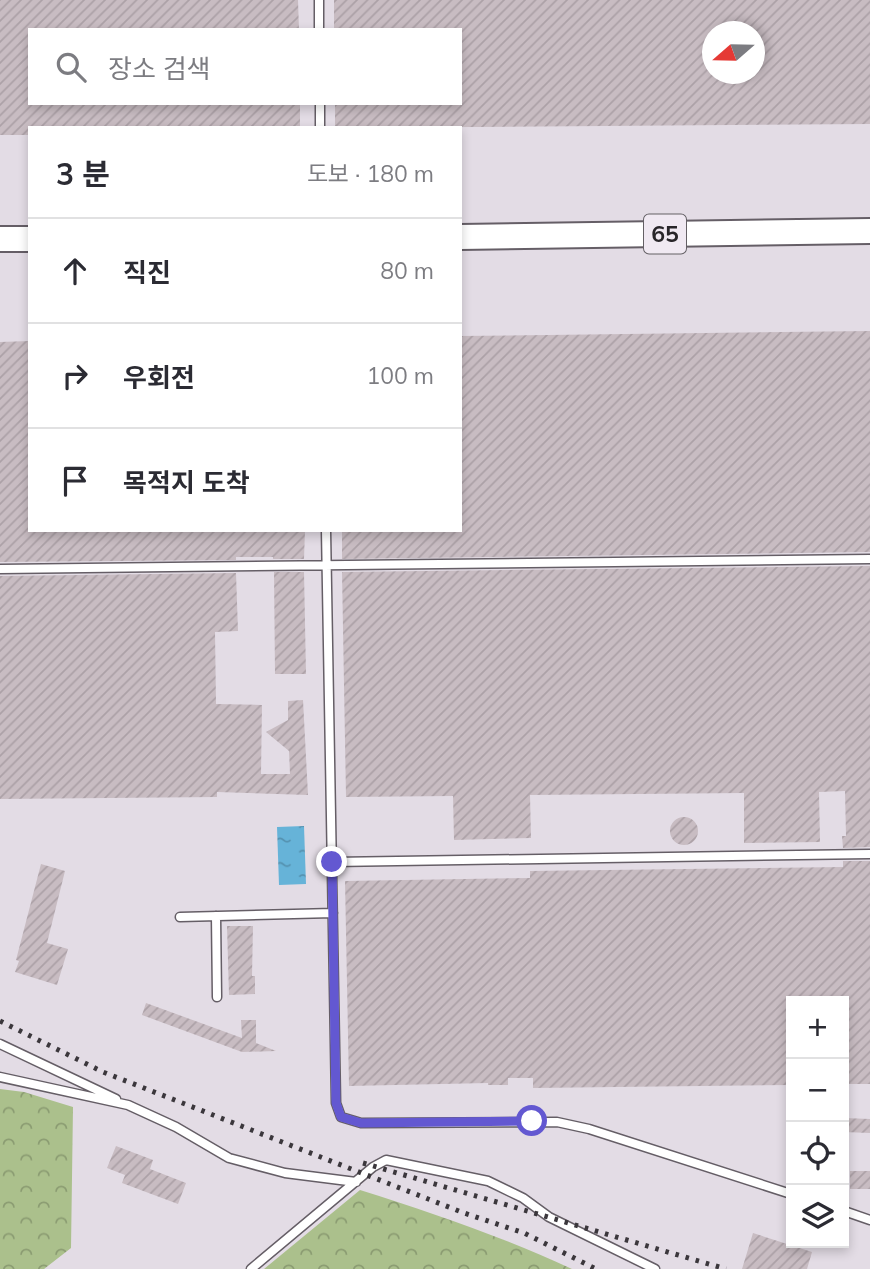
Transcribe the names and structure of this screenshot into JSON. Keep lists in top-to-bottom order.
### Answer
{
  "streets": {
    "main road": ["65"]
  },
  "north": "left",
  "page": {
    "search": "장소 검색",
    "heading": ["3 분", "도보 · 180 m"],
    "list": [
      ["직진", "80 m"],
      ["우회전", "100 m"],
      "목적지 도착"
    ],
    "map_buttons": ["+", "−"]
  }
}
